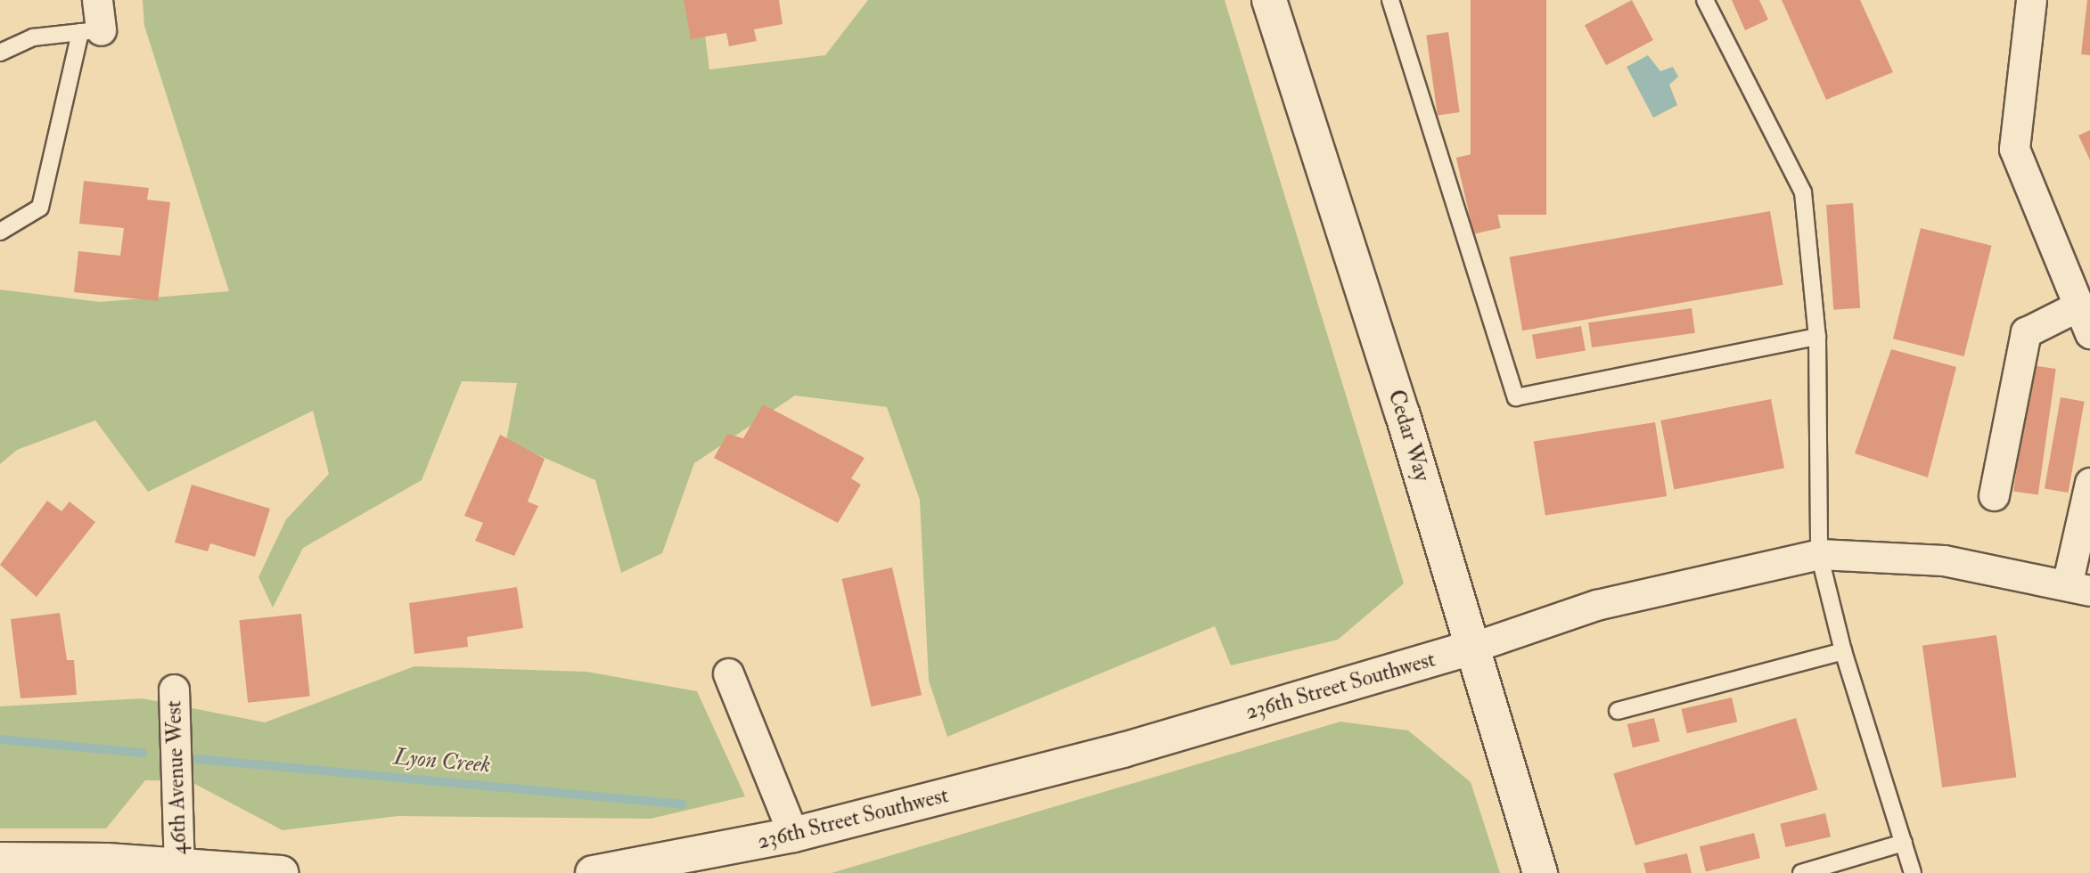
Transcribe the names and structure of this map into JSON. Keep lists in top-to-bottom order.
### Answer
{
  "streets": {
    "main road": ["Cedar Way", "236th Street Southwest"],
    "street": ["46th Avenue West"]
  },
  "crossings": [
    ["Cedar Way", "236th Street Southwest"]
  ],
  "water": ["Lyon Creek"]
}
